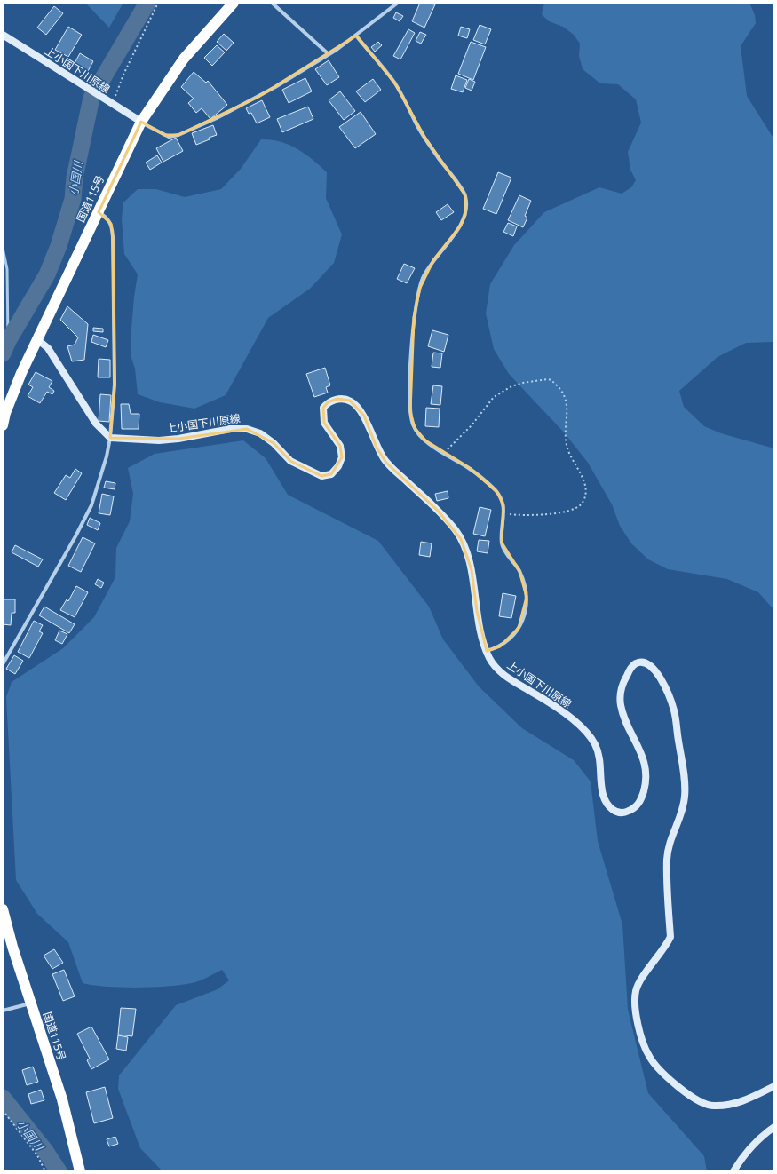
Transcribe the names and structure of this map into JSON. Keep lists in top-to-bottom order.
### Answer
{
  "streets": {
    "highway": ["国道115号"],
    "main road": ["上小国下川原線"]
  },
  "crossings": [
    ["上小国下川原線", "国道115号"]
  ],
  "water": ["小国川"]
}
